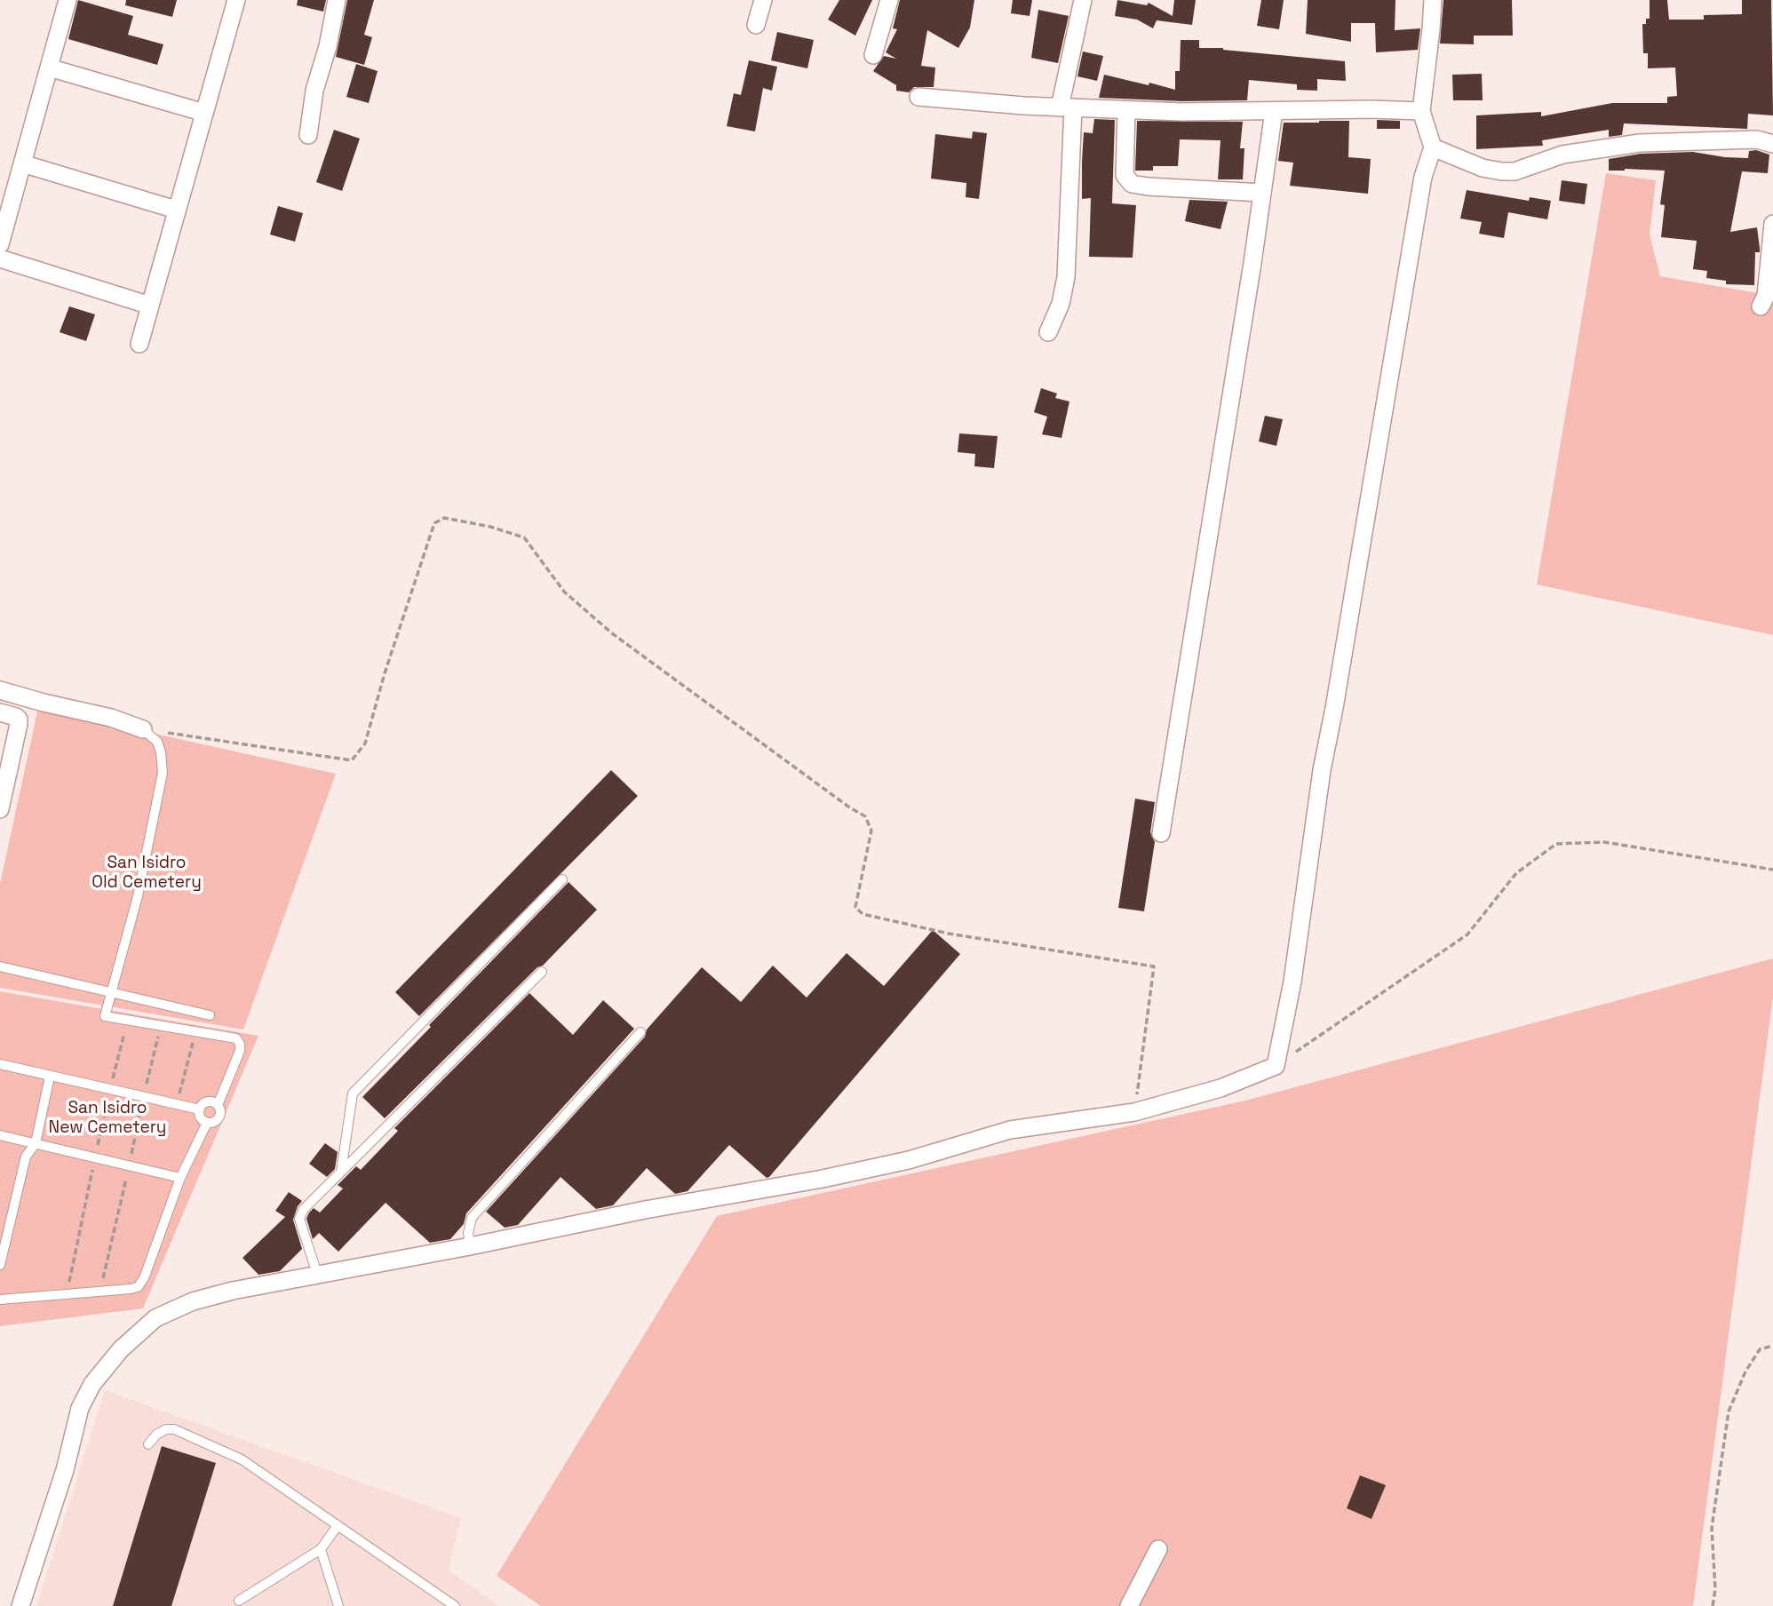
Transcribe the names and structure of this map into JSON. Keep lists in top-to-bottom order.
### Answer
{
  "parks": ["San Isidro Old Cemetery", "San Isidro New Cemetery"]
}
